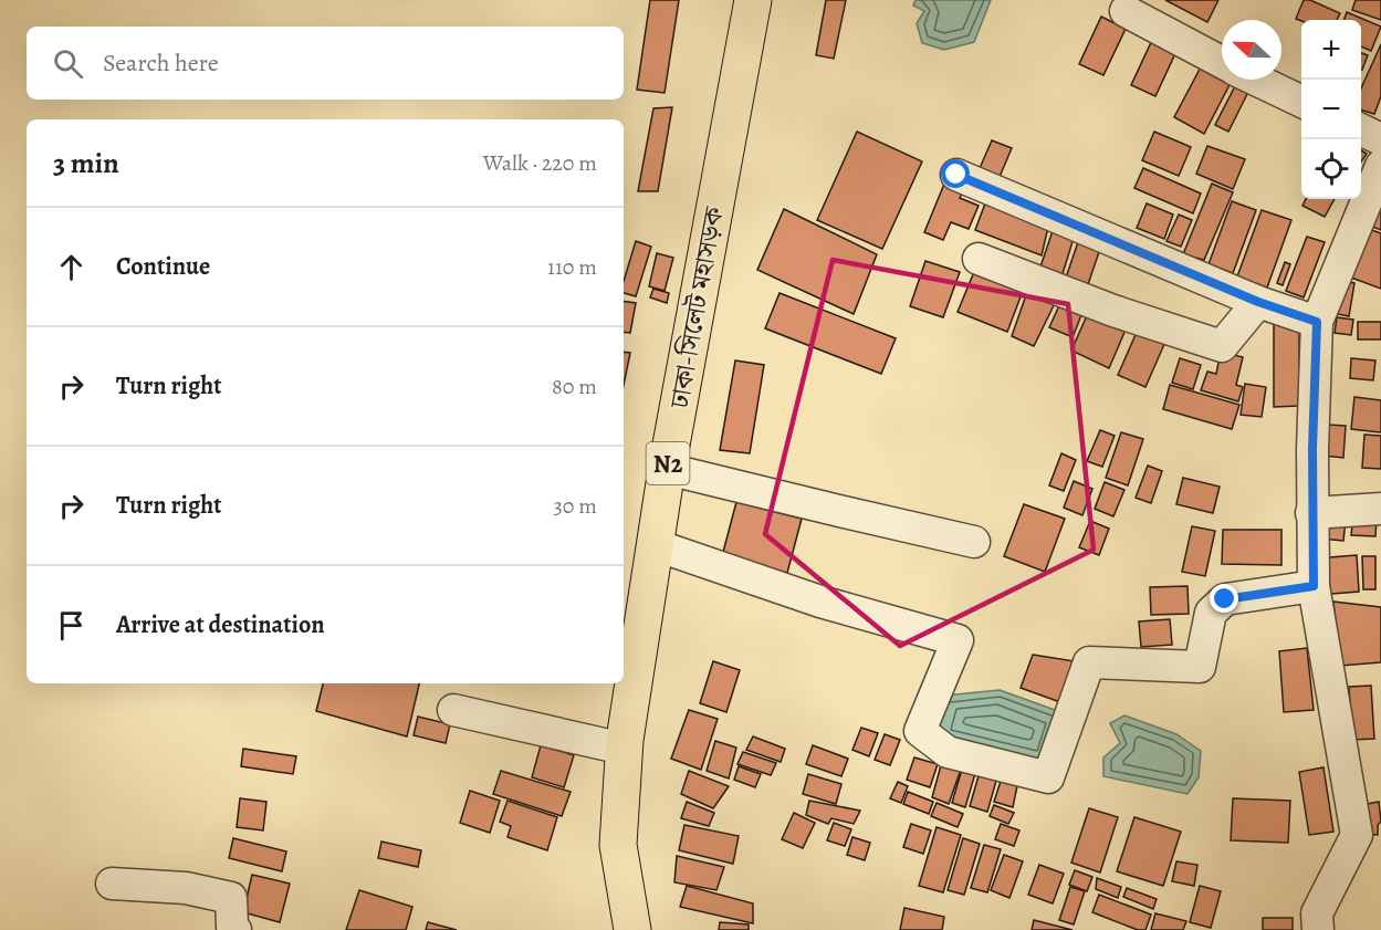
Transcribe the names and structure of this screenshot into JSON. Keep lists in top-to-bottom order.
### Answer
{
  "streets": {
    "highway": ["ঢাকা-সিলেট মহাসড়ক", "N2"]
  },
  "north": "left",
  "page": {
    "map_buttons": ["+", "−"],
    "search": "Search here",
    "heading": ["3 min", "Walk · 220 m"],
    "list": [
      ["Continue", "110 m"],
      ["Turn right", "80 m"],
      ["Turn right", "30 m"],
      "Arrive at destination"
    ]
  }
}
